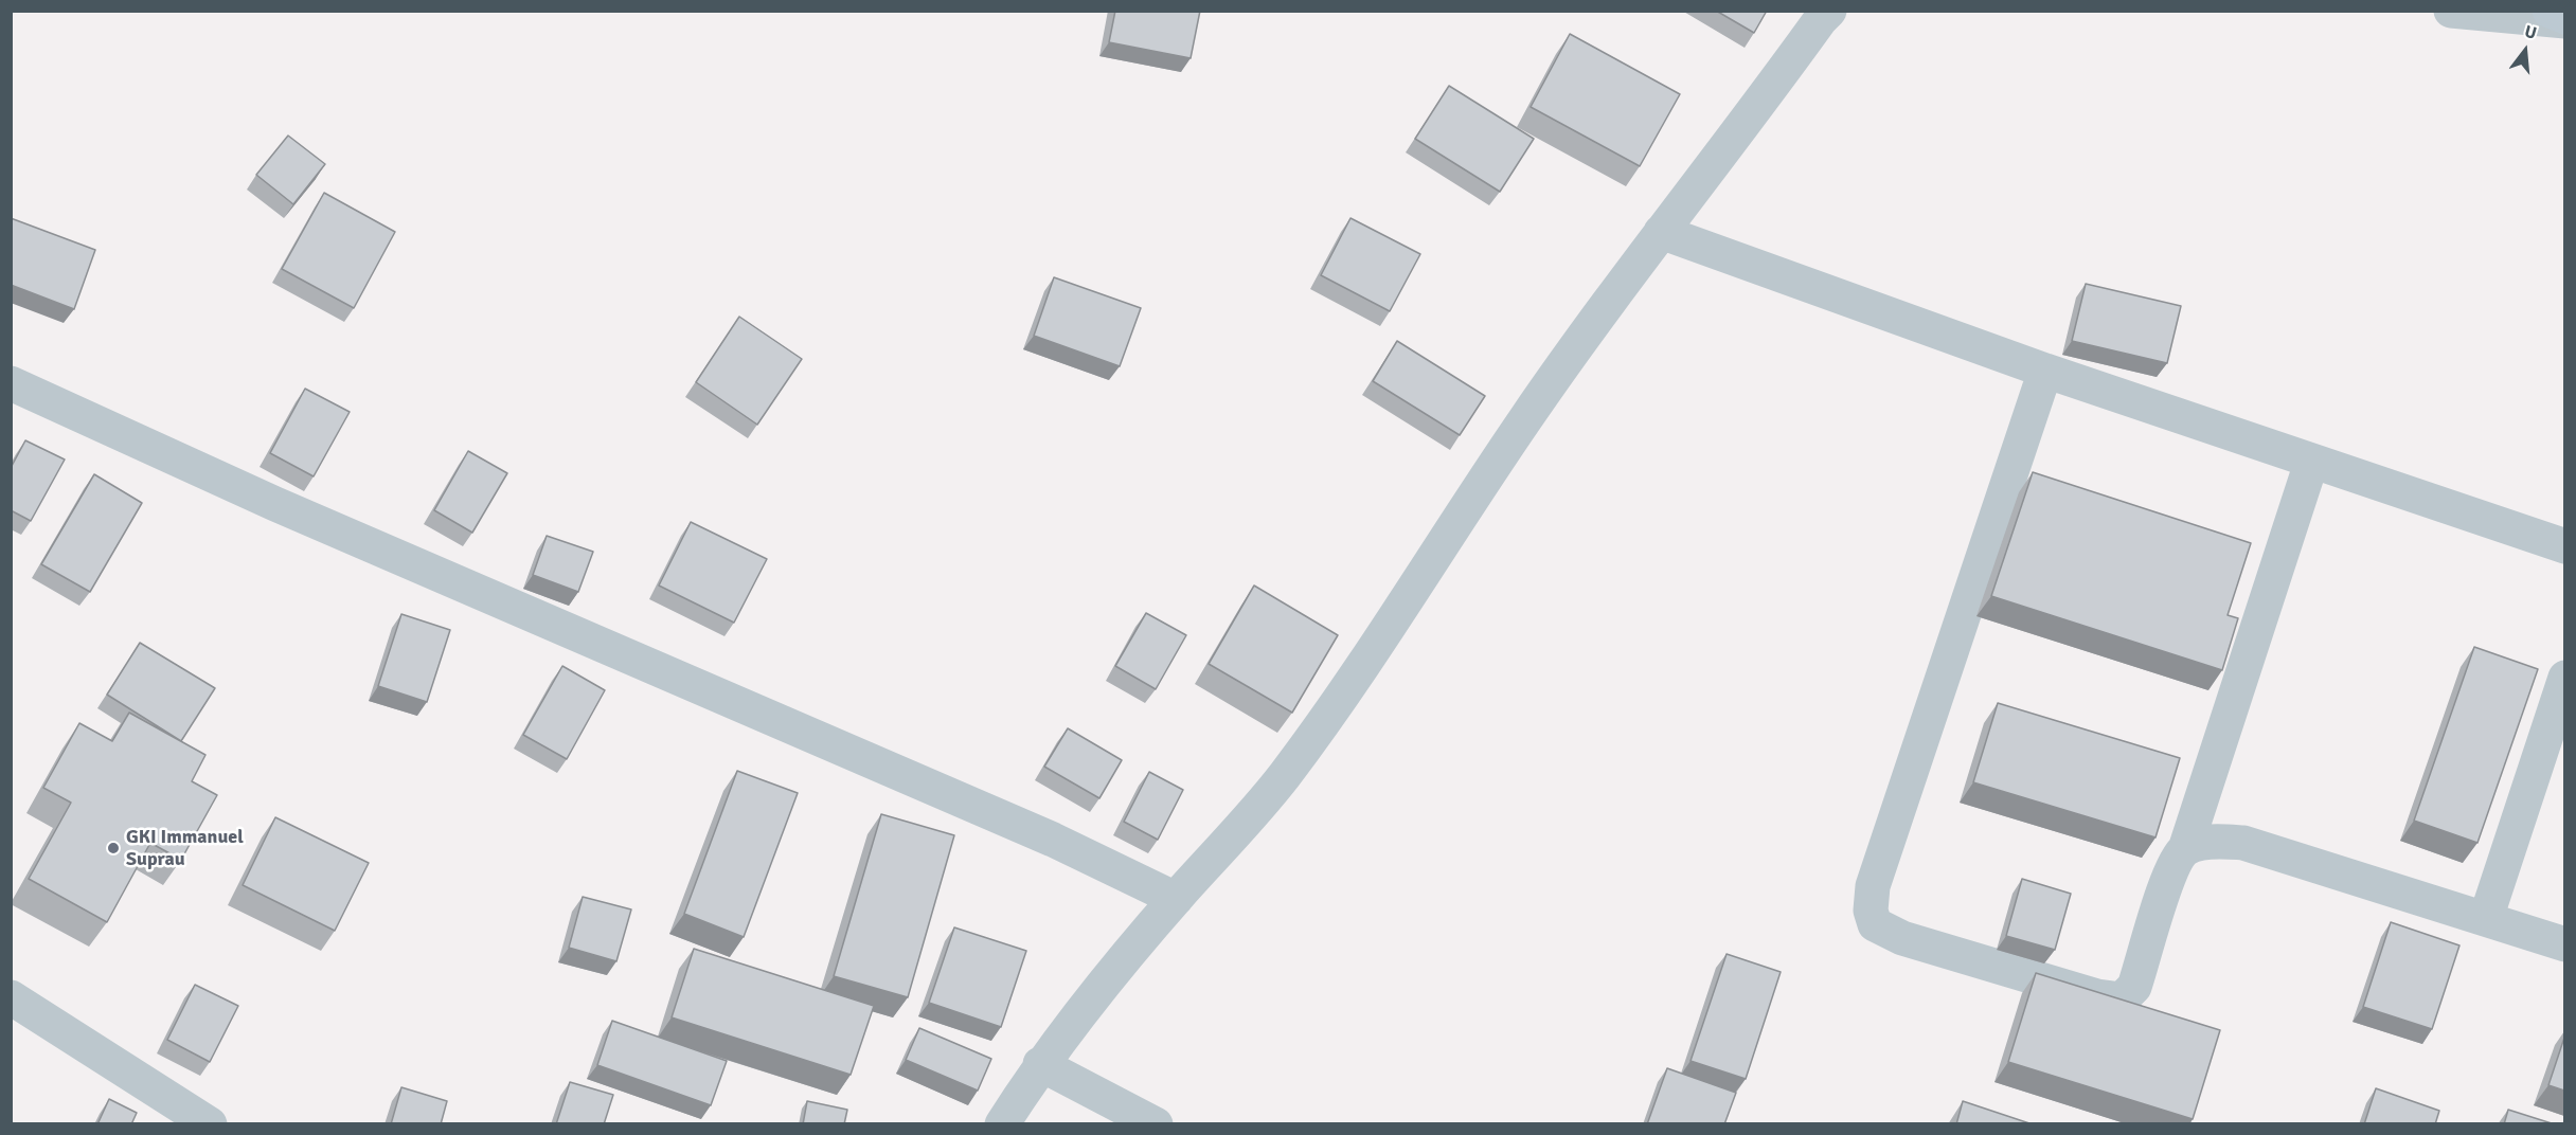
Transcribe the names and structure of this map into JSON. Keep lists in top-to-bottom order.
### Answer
{
  "places": ["GKI Immanuel Suprau"],
  "north": "top"
}
